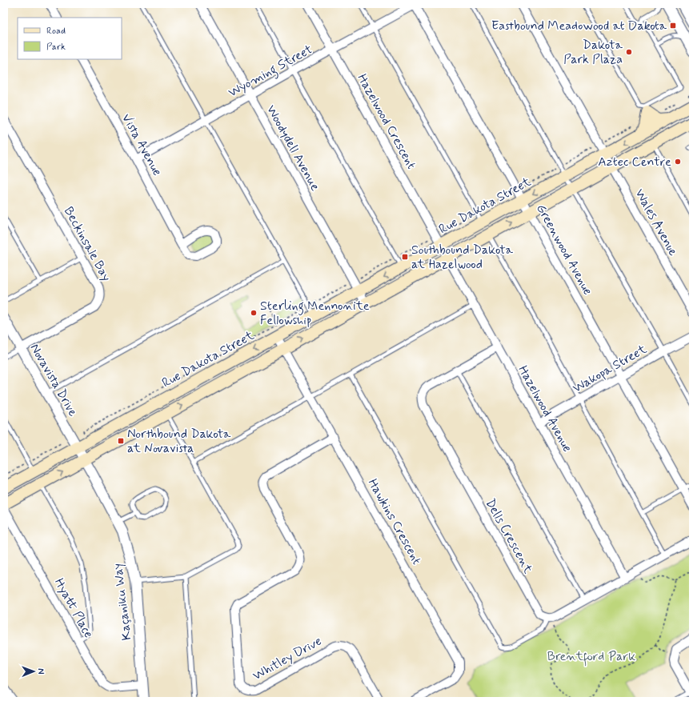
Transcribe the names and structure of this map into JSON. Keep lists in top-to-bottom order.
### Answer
{
  "streets": {
    "main road": ["Rue Dakota Street"],
    "street": [
      "Wyoming Street",
      "Hazelwood Crescent",
      "Vista Avenue",
      "Woodydell Avenue",
      "Wales Avenue",
      "Beckinsale Bay",
      "Greenwood Avenue",
      "Wakopa Street",
      "Novavista Drive",
      "Hazelwood Avenue",
      "Hawkins Crescent",
      "Dells Crescent",
      "Kaçaniku Way",
      "Hyatt Place",
      "Whitley Drive"
    ]
  },
  "crossings": [
    ["Wyoming Street", "Hazelwood Crescent"],
    ["Wyoming Street", "Vista Avenue"],
    ["Wyoming Street", "Woodydell Avenue"],
    ["Wyoming Street", "Greenwood Avenue"],
    ["Hazelwood Crescent", "Rue Dakota Street"],
    ["Hazelwood Crescent", "Hazelwood Avenue"],
    ["Woodydell Avenue", "Rue Dakota Street"],
    ["Rue Dakota Street", "Wales Avenue"],
    ["Rue Dakota Street", "Greenwood Avenue"],
    ["Rue Dakota Street", "Novavista Drive"],
    ["Rue Dakota Street", "Hazelwood Avenue"],
    ["Rue Dakota Street", "Hawkins Crescent"],
    ["Rue Dakota Street", "Kaçaniku Way"],
    ["Beckinsale Bay", "Novavista Drive"],
    ["Greenwood Avenue", "Wakopa Street"],
    ["Wakopa Street", "Hazelwood Avenue"],
    ["Novavista Drive", "Kaçaniku Way"],
    ["Hazelwood Avenue", "Dells Crescent"],
    ["Hawkins Crescent", "Whitley Drive"],
    ["Kaçaniku Way", "Hyatt Place"]
  ],
  "parks": ["Brentford Park"],
  "places": {
    "transit": ["Eastbound Meadowood at Dakota", "Southbound Dakota at Hazelwood", "Northbound Dakota at Novavista"],
    "other": ["Dakota Park Plaza", "Aztec Centre", "Sterling Mennonite Fellowship"]
  },
  "legend": ["Road", "Park"],
  "north": "right"
}
